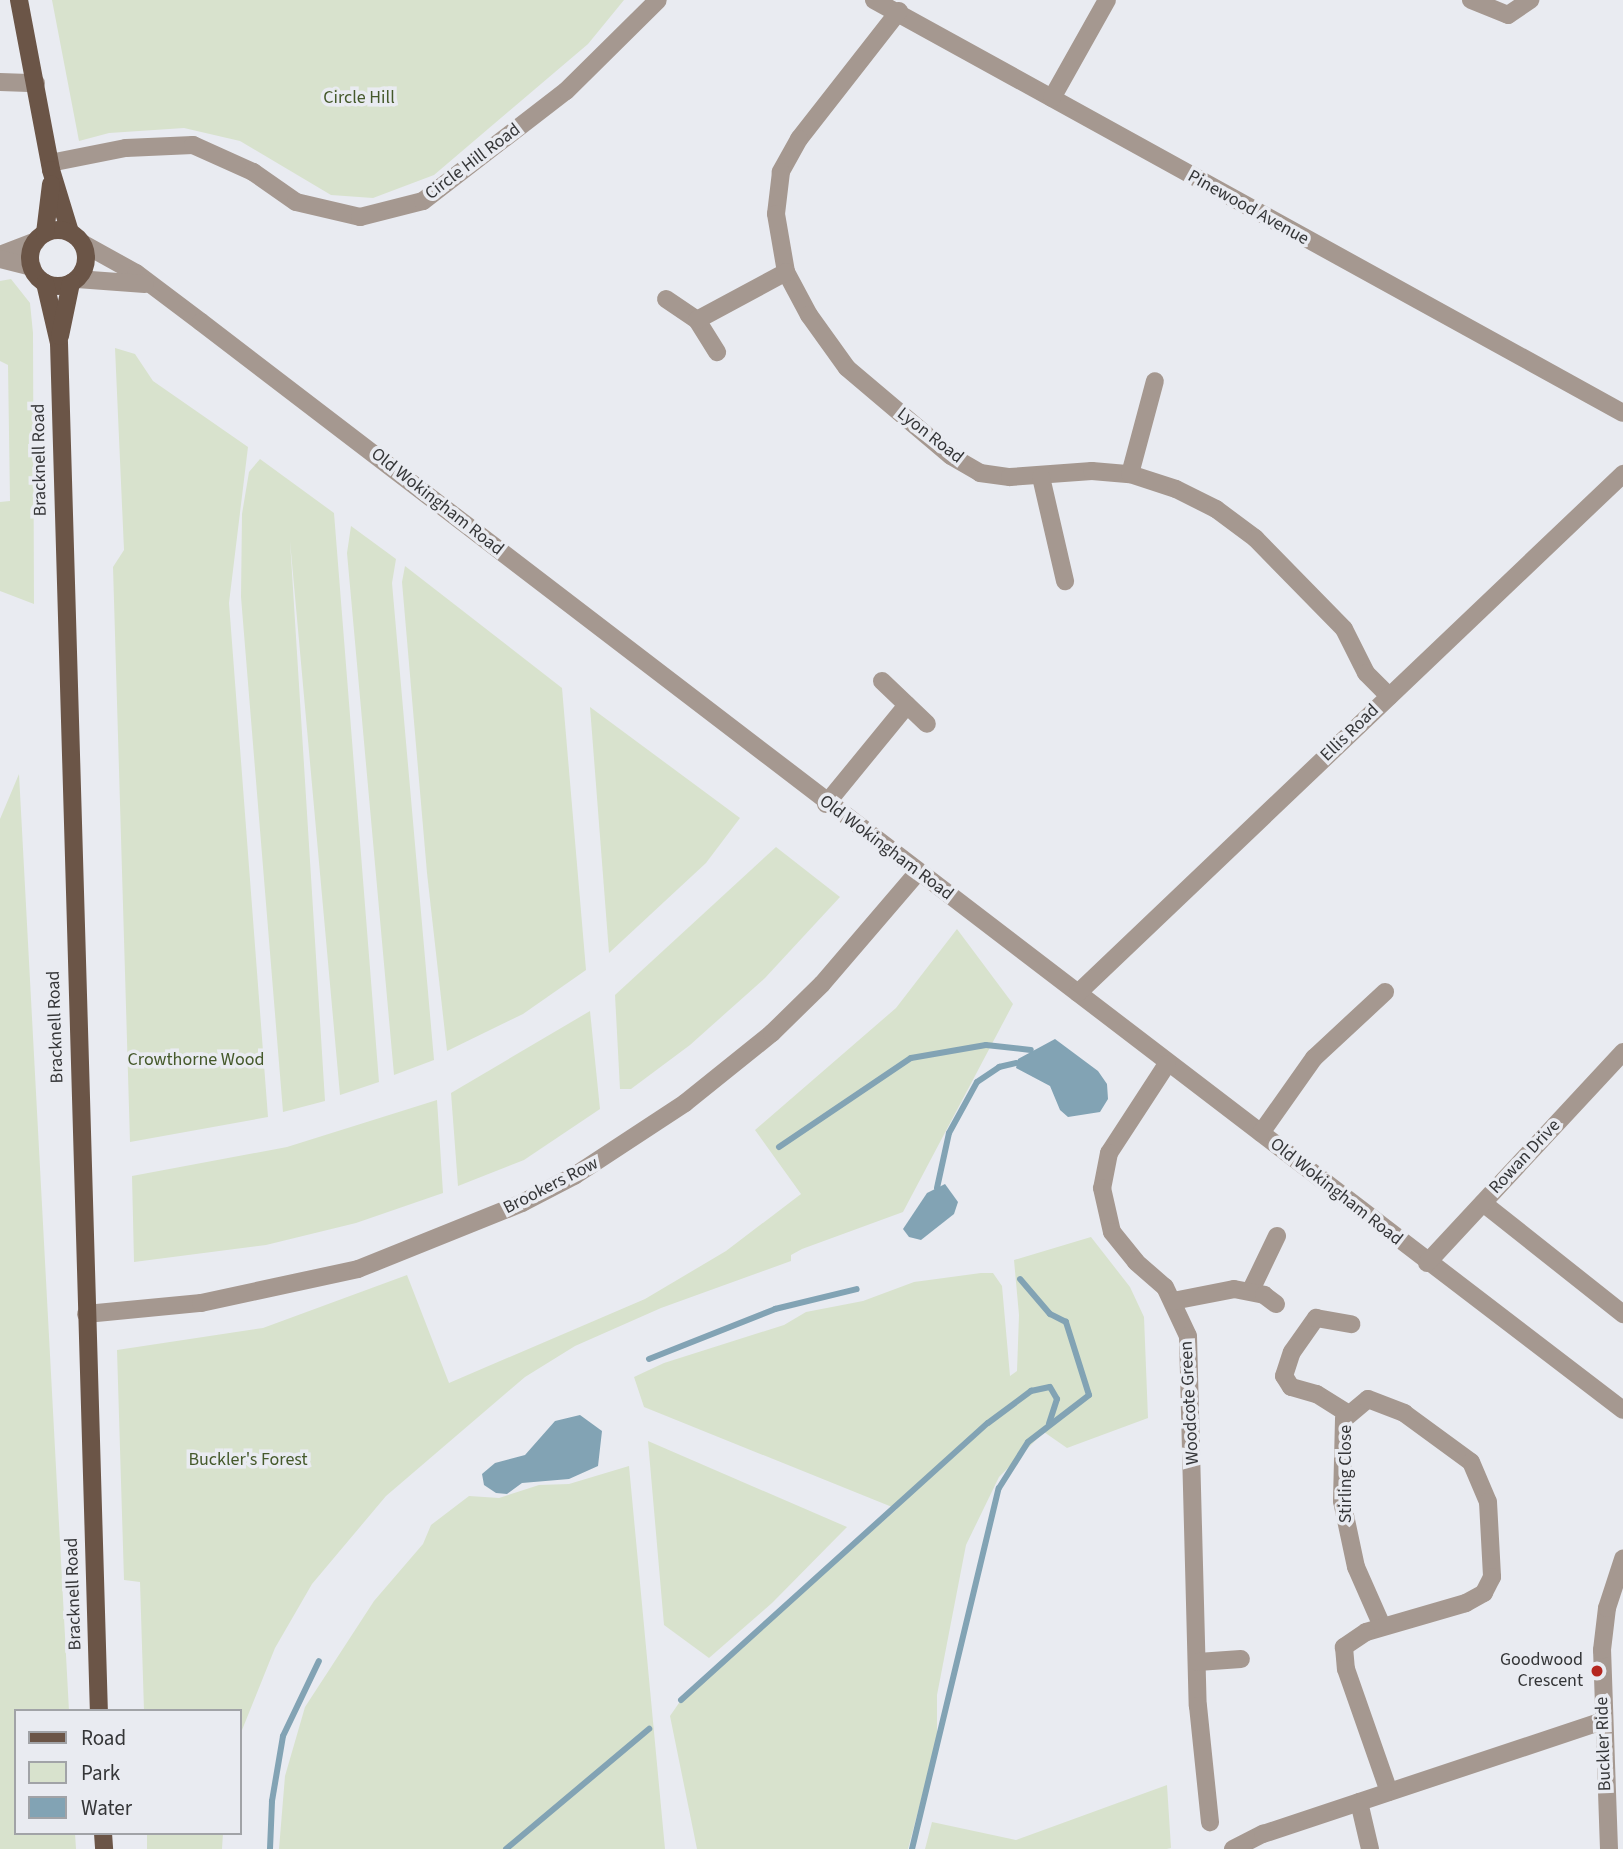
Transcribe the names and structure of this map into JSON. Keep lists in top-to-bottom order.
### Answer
{
  "streets": {
    "main road": ["Bracknell Road"],
    "street": [
      "Circle Hill Road",
      "Pinewood Avenue",
      "Lyon Road",
      "Old Wokingham Road",
      "Ellis Road",
      "Rowan Drive",
      "Brookers Row",
      "Woodcote Green",
      "Stirling Close",
      "Buckler Ride"
    ]
  },
  "crossings": [
    ["Pinewood Avenue", "Lyon Road"],
    ["Lyon Road", "Ellis Road"],
    ["Bracknell Road", "Old Wokingham Road"],
    ["Bracknell Road", "Brookers Row"],
    ["Old Wokingham Road", "Ellis Road"],
    ["Old Wokingham Road", "Rowan Drive"],
    ["Old Wokingham Road", "Brookers Row"],
    ["Old Wokingham Road", "Woodcote Green"]
  ],
  "parks": ["Circle Hill", "Crowthorne Wood", "Buckler's Forest"],
  "places": ["Goodwood Crescent"],
  "legend": ["Road", "Park", "Water"]
}
